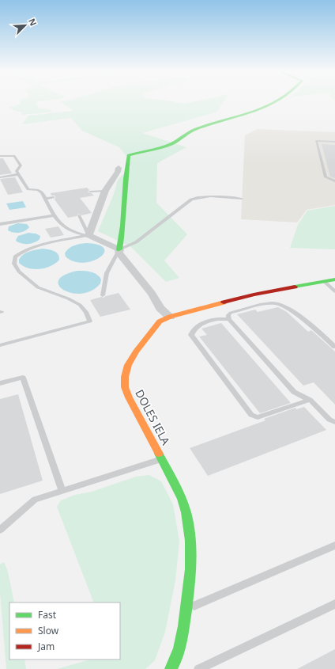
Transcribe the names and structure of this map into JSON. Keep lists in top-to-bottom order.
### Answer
{
  "streets": {
    "street": ["DOLES IELA"]
  },
  "legend": ["Fast", "Slow", "Jam"],
  "north": "top right"
}
